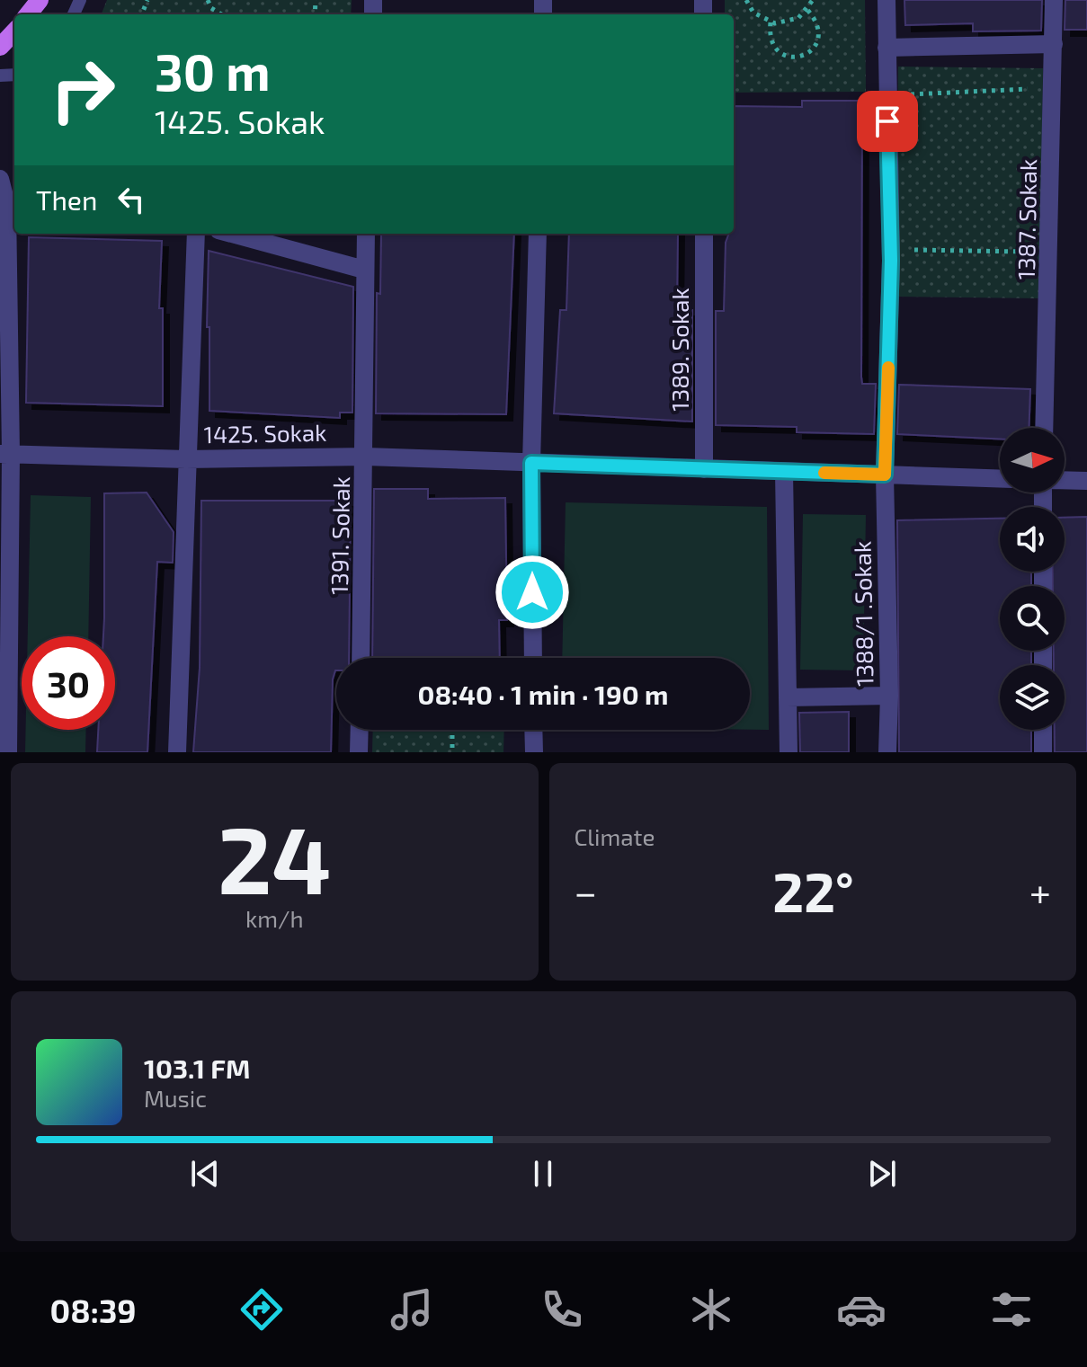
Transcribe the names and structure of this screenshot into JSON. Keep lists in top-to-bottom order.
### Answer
{
  "streets": {
    "street": [
      "1387. Sokak",
      "1389. Sokak",
      "1425. Sokak",
      "1391. Sokak",
      "1388/1 .Sokak"
    ]
  },
  "crossings": [
    ["1389. Sokak", "1425. Sokak"],
    ["1425. Sokak", "1391. Sokak"],
    ["1425. Sokak", "1388/1 .Sokak"]
  ],
  "north": "right",
  "page": {
    "turn": ["30 m", "1425. Sokak"],
    "then": "Then",
    "limit": "30",
    "trip": "08:40 · 1 min · 190 m",
    "tile": [
      ["24", "km/h"],
      "Climate"
    ],
    "heat": ["−", "22°", "+"],
    "song": ["103.1 FM", "Music"],
    "tabs": "08:39"
  }
}
